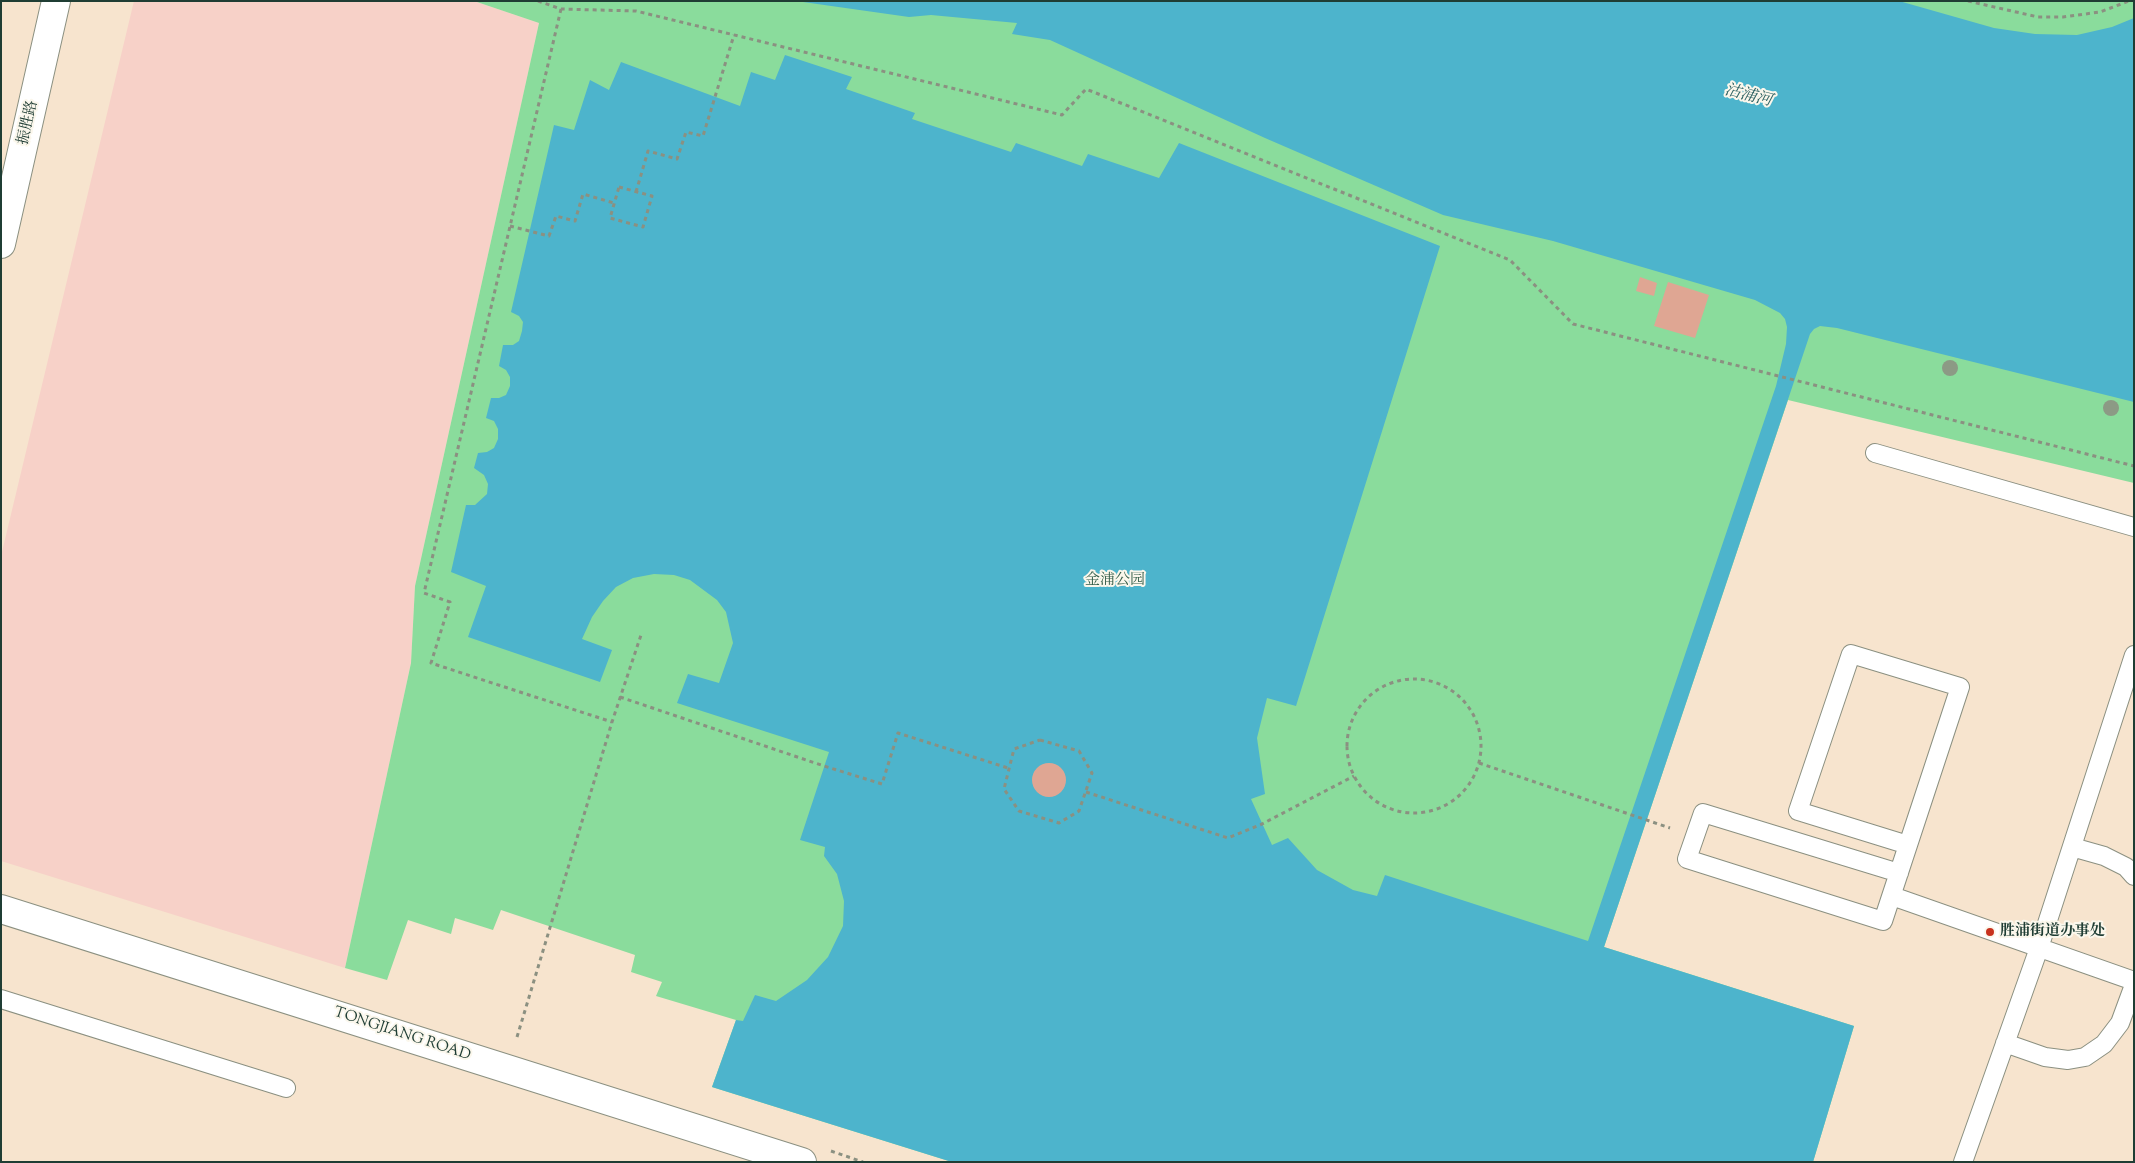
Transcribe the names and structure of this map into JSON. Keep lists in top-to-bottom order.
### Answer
{
  "streets": {
    "street": ["振胜路", "TONGJIANG ROAD"]
  },
  "water": ["沽浦河"],
  "parks": ["金浦公园"],
  "places": ["胜浦街道办事处"]
}
